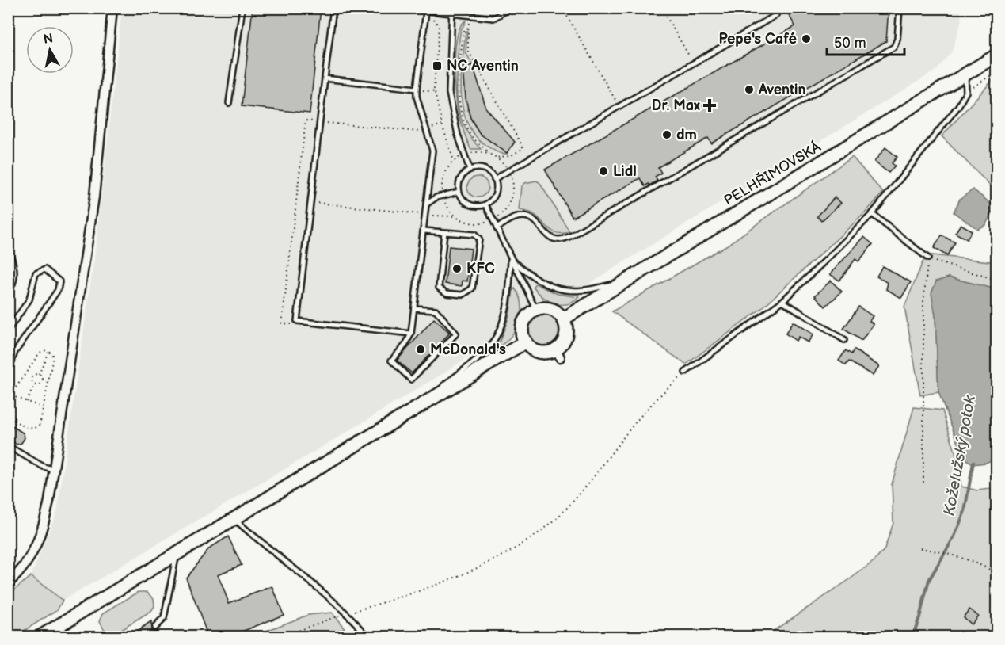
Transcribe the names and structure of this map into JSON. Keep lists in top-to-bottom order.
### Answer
{
  "streets": {
    "main road": ["PELHŘIMOVSKÁ"]
  },
  "water": ["Koželužský potok"],
  "places": {
    "other": [
      "Pepe's Café",
      "Aventin",
      "dm",
      "Lidl",
      "KFC",
      "McDonald's"
    ],
    "transit": ["NC Aventin"],
    "health": ["Dr. Max"]
  },
  "scale_bar": "50 m",
  "north": "top"
}
